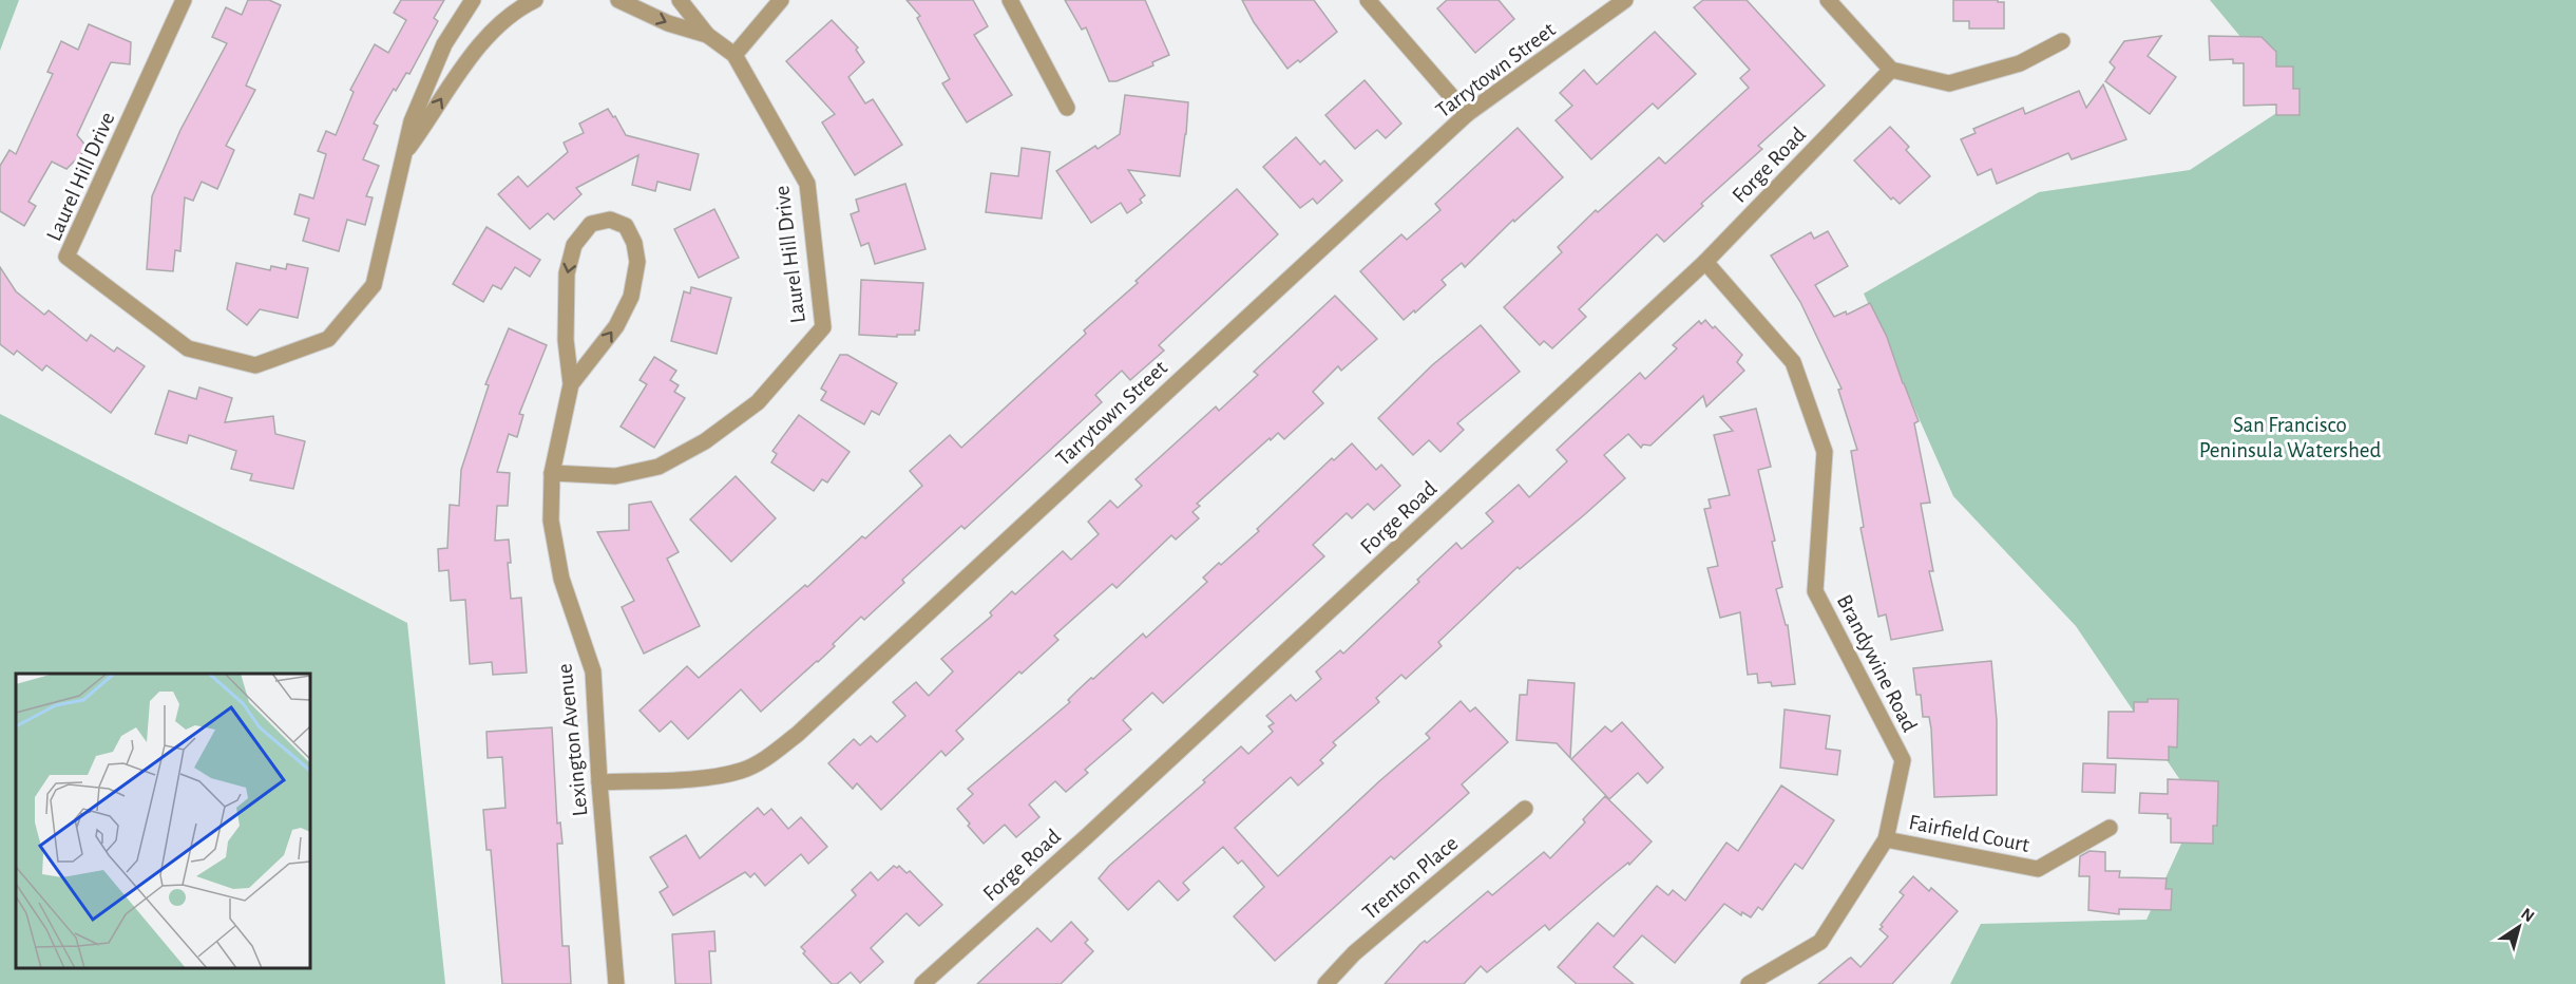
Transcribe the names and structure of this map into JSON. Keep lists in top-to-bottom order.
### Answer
{
  "streets": {
    "street": [
      "Tarrytown Street",
      "Forge Road",
      "Laurel Hill Drive",
      "Brandywine Road",
      "Lexington Avenue",
      "Fairfield Court",
      "Trenton Place"
    ]
  },
  "crossings": [
    ["Tarrytown Street", "Lexington Avenue"],
    ["Forge Road", "Brandywine Road"],
    ["Laurel Hill Drive", "Lexington Avenue"],
    ["Brandywine Road", "Fairfield Court"]
  ],
  "parks": ["San Francisco Peninsula Watershed"],
  "north": "top right"
}
